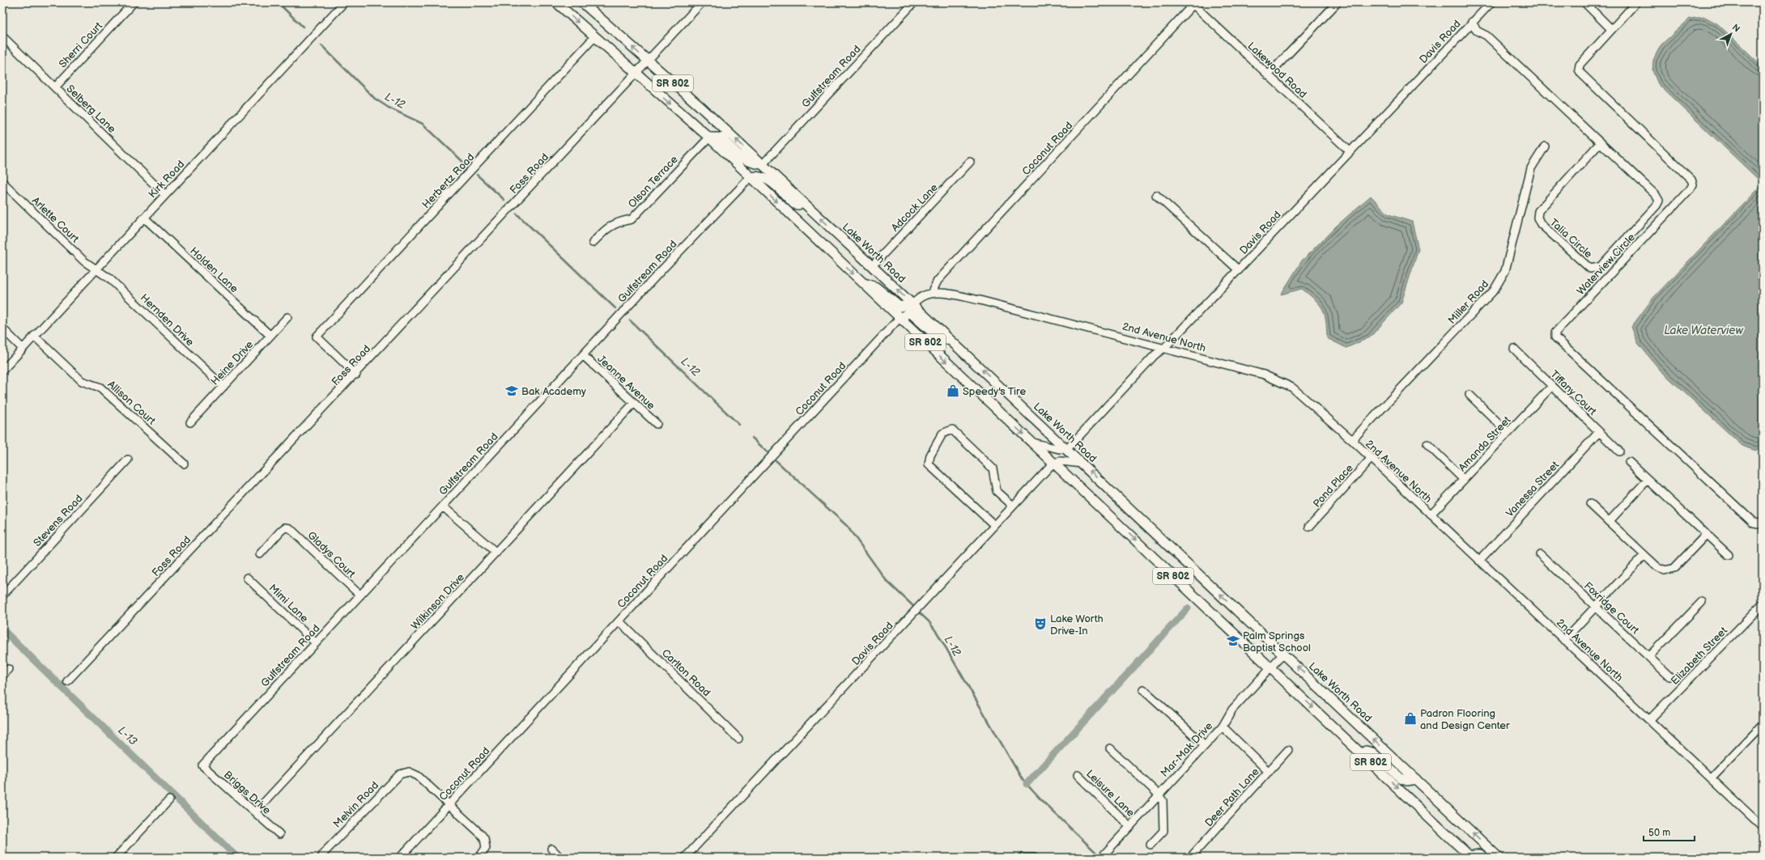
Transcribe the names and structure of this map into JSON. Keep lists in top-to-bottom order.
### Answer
{
  "streets": {
    "main road": ["SR 802", "Lake Worth Road"],
    "street": [
      "Davis Road",
      "Sherri Court",
      "Lakewood Road",
      "Gulfstream Road",
      "Selberg Lane",
      "Coconut Road",
      "Foss Road",
      "Kirk Road",
      "Herbertz Road",
      "Olson Terrace",
      "Adcock Lane",
      "Arlette Court",
      "Talia Circle",
      "Waterview Circle",
      "Holden Lane",
      "Miller Road",
      "Hernden Drive",
      "2nd Avenue North",
      "Heine Drive",
      "Jeanne Avenue",
      "Tiffany Court",
      "Allison Court",
      "Amanda Street",
      "Pond Place",
      "Vanessa Street",
      "Stevens Road",
      "Gladys Court",
      "Wilkinson Drive",
      "Mimi Lane",
      "Foxridge Court",
      "Elizabeth Street",
      "Carlton Road",
      "Mar-Mak Drive",
      "Briggs Drive",
      "Leisure Lane",
      "Deer Path Lane",
      "Melvin Road"
    ]
  },
  "crossings": [
    ["Davis Road", "Lakewood Road"],
    ["Davis Road", "SR 802"],
    ["Davis Road", "Talia Circle"],
    ["Davis Road", "Lake Worth Road"],
    ["Davis Road", "2nd Avenue North"],
    ["Sherri Court", "Selberg Lane"],
    ["Lakewood Road", "Coconut Road"],
    ["Gulfstream Road", "SR 802"],
    ["Gulfstream Road", "Lake Worth Road"],
    ["Gulfstream Road", "Jeanne Avenue"],
    ["Gulfstream Road", "Gladys Court"],
    ["Gulfstream Road", "Mimi Lane"],
    ["Gulfstream Road", "Briggs Drive"],
    ["SR 802", "Coconut Road"],
    ["SR 802", "Foss Road"],
    ["SR 802", "Herbertz Road"],
    ["SR 802", "Olson Terrace"],
    ["SR 802", "Mar-Mak Drive"],
    ["Selberg Lane", "Kirk Road"],
    ["Coconut Road", "2nd Avenue North"],
    ["Coconut Road", "Carlton Road"],
    ["Coconut Road", "Melvin Road"],
    ["Foss Road", "Herbertz Road"],
    ["Foss Road", "Lake Worth Road"],
    ["Kirk Road", "Arlette Court"],
    ["Kirk Road", "Holden Lane"],
    ["Kirk Road", "Hernden Drive"],
    ["Kirk Road", "Allison Court"],
    ["Adcock Lane", "Lake Worth Road"],
    ["Arlette Court", "Hernden Drive"],
    ["Lake Worth Road", "Mar-Mak Drive"],
    ["Holden Lane", "Heine Drive"],
    ["Miller Road", "2nd Avenue North"],
    ["Hernden Drive", "Heine Drive"],
    ["2nd Avenue North", "Amanda Street"],
    ["2nd Avenue North", "Pond Place"],
    ["2nd Avenue North", "Vanessa Street"],
    ["2nd Avenue North", "Elizabeth Street"],
    ["Jeanne Avenue", "Wilkinson Drive"],
    ["Tiffany Court", "Amanda Street"],
    ["Tiffany Court", "Vanessa Street"],
    ["Wilkinson Drive", "Briggs Drive"],
    ["Mar-Mak Drive", "Leisure Lane"]
  ],
  "water": ["L-12", "Lake Waterview", "L-13"],
  "places": {
    "school or university": ["Bak Academy", "Palm Springs Baptist School"],
    "shop": ["Speedy's Tire", "Padron Flooring and Design Center"],
    "theatre": ["Lake Worth Drive-In"]
  },
  "scale_bar": "50 m",
  "north": "top right"
}
